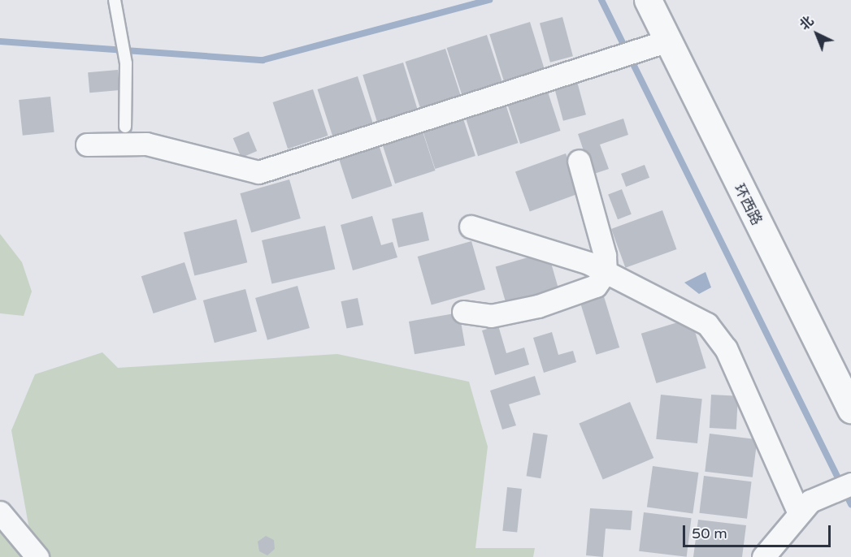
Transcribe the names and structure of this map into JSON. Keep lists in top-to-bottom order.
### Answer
{
  "streets": {
    "street": ["环西路"]
  },
  "scale_bar": "50 m",
  "north": "top left"
}
